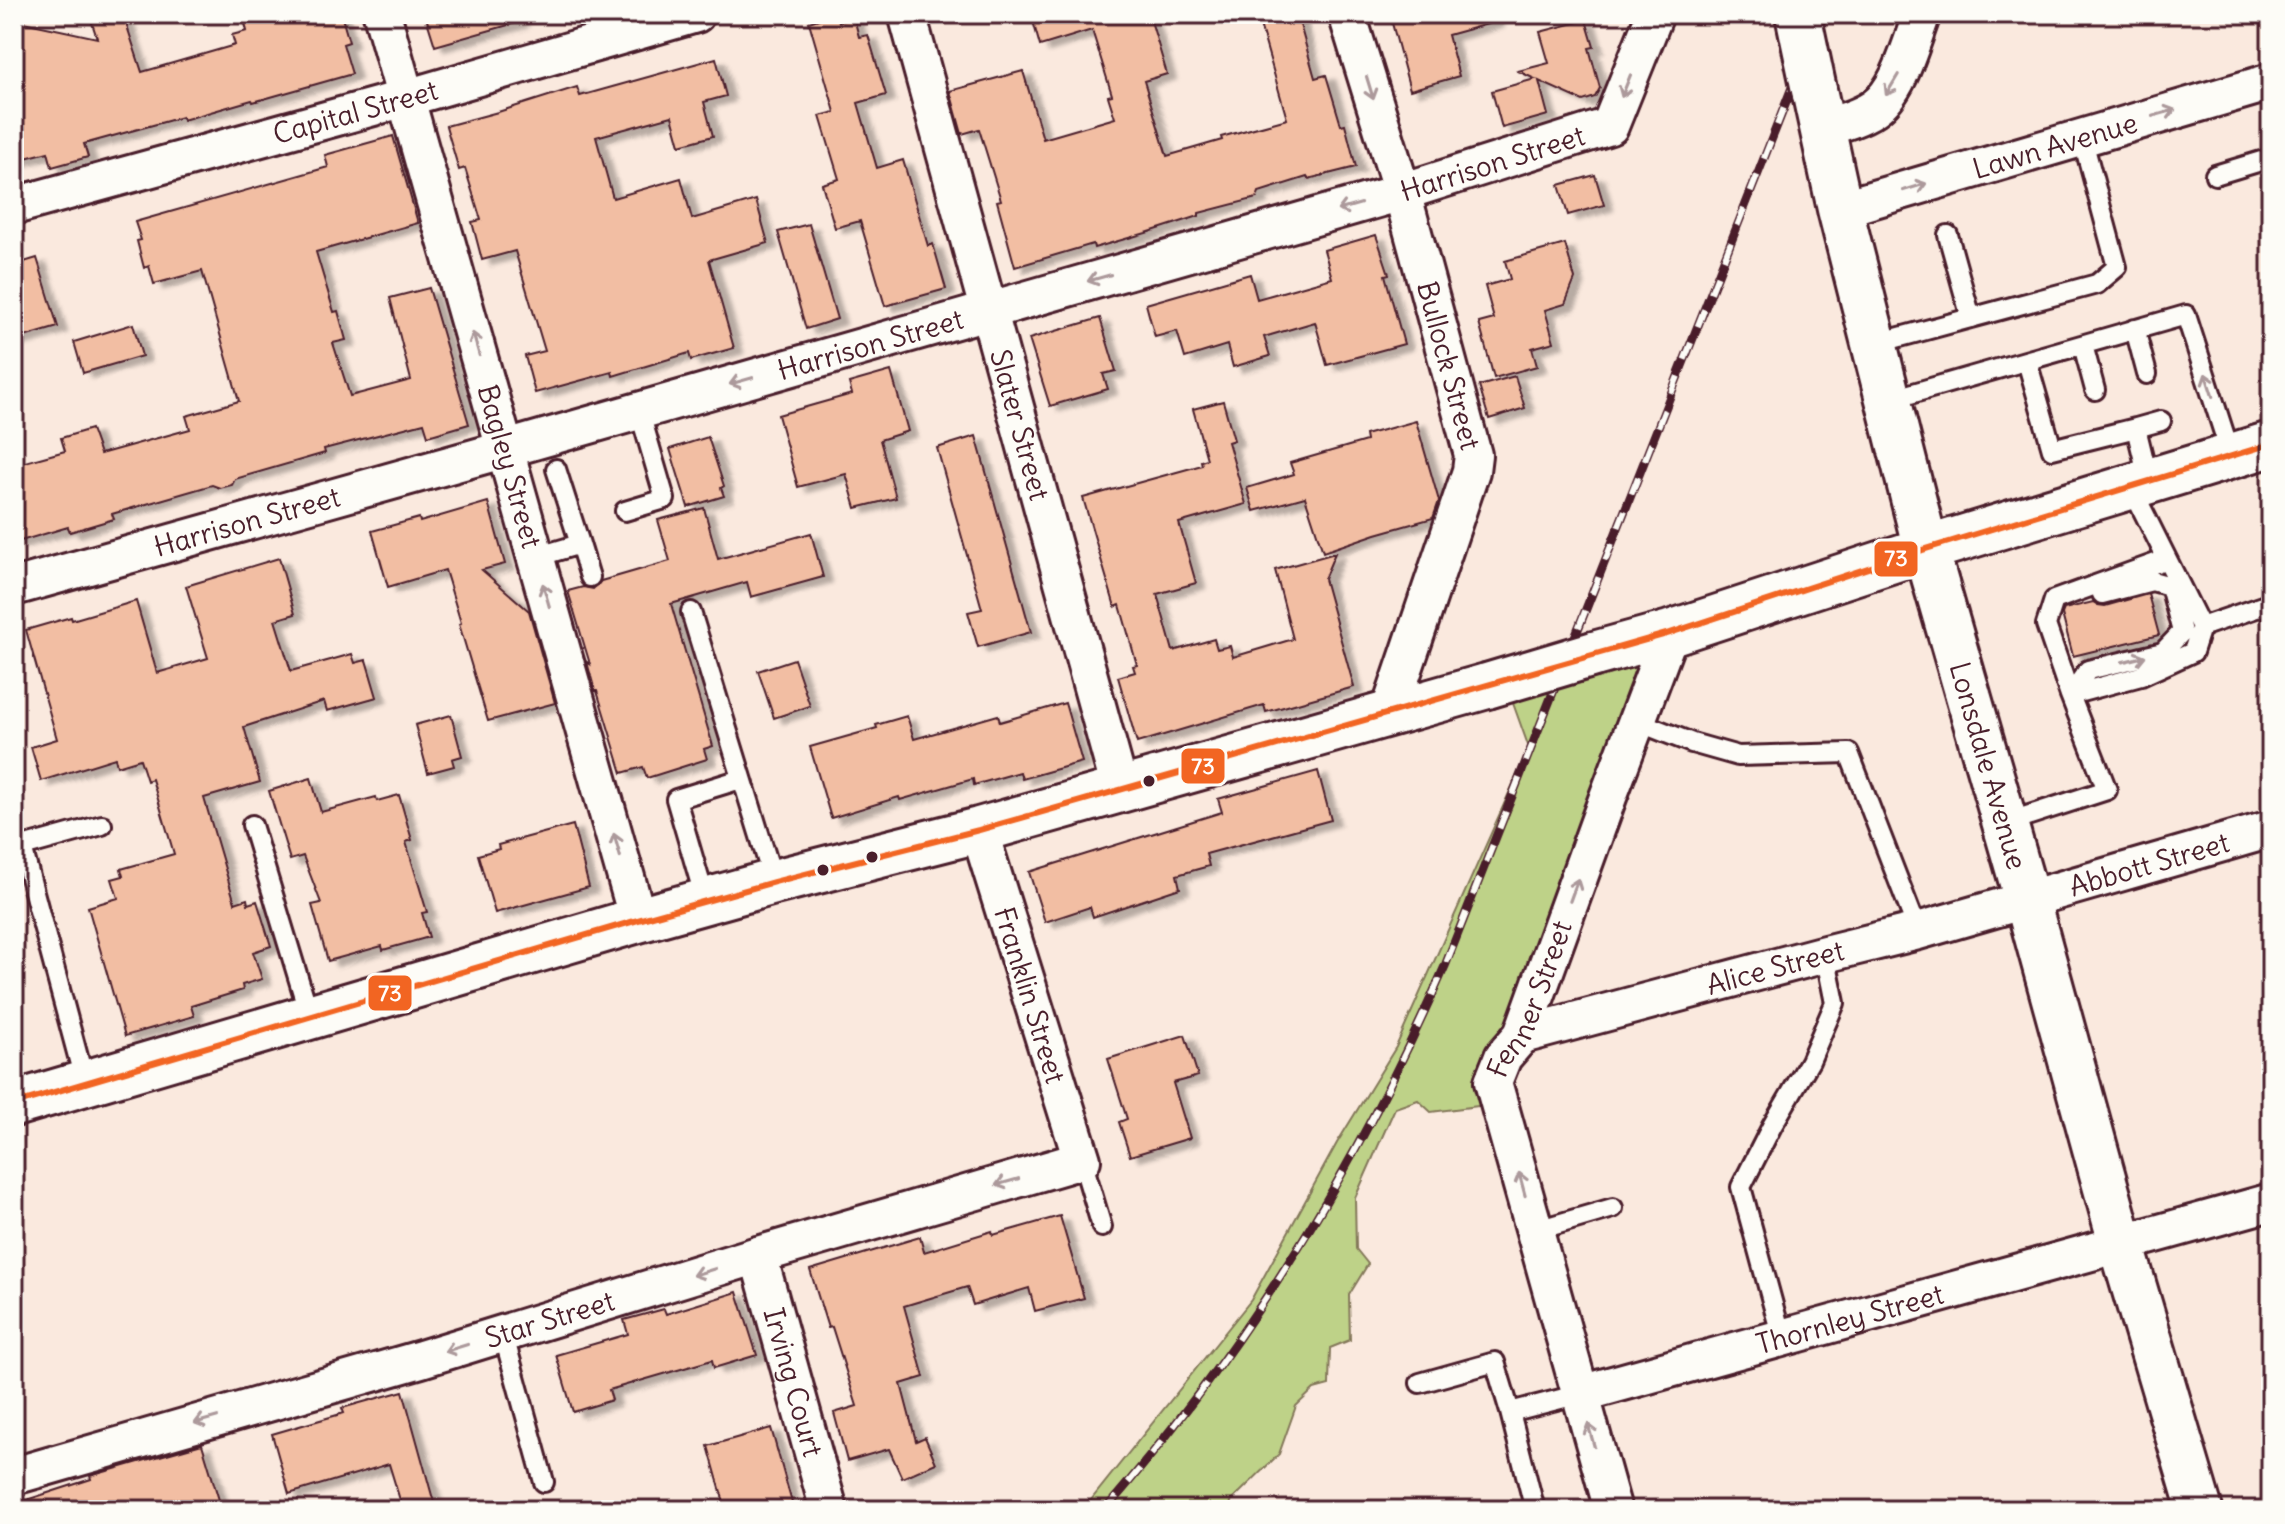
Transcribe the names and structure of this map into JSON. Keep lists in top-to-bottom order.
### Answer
{
  "streets": {
    "main road": ["Lonsdale Avenue"],
    "street": [
      "Capital Street",
      "Lawn Avenue",
      "Harrison Street",
      "Bullock Street",
      "Slater Street",
      "Bagley Street",
      "Abbott Street",
      "Alice Street",
      "Franklin Street",
      "Fenner Street",
      "Star Street",
      "Thornley Street",
      "Irving Court"
    ]
  },
  "crossings": [
    ["Capital Street", "Bagley Street"],
    ["Lawn Avenue", "Lonsdale Avenue"],
    ["Harrison Street", "Bullock Street"],
    ["Harrison Street", "Slater Street"],
    ["Harrison Street", "Bagley Street"],
    ["Lonsdale Avenue", "Abbott Street"],
    ["Lonsdale Avenue", "Alice Street"],
    ["Lonsdale Avenue", "Thornley Street"],
    ["Abbott Street", "Alice Street"],
    ["Alice Street", "Fenner Street"],
    ["Franklin Street", "Star Street"],
    ["Fenner Street", "Thornley Street"],
    ["Star Street", "Irving Court"]
  ],
  "one_way": [
    "Lawn Avenue",
    "Harrison Street",
    "Bagley Street",
    "Fenner Street",
    "Star Street"
  ],
  "lines": ["transit line 73"]
}
